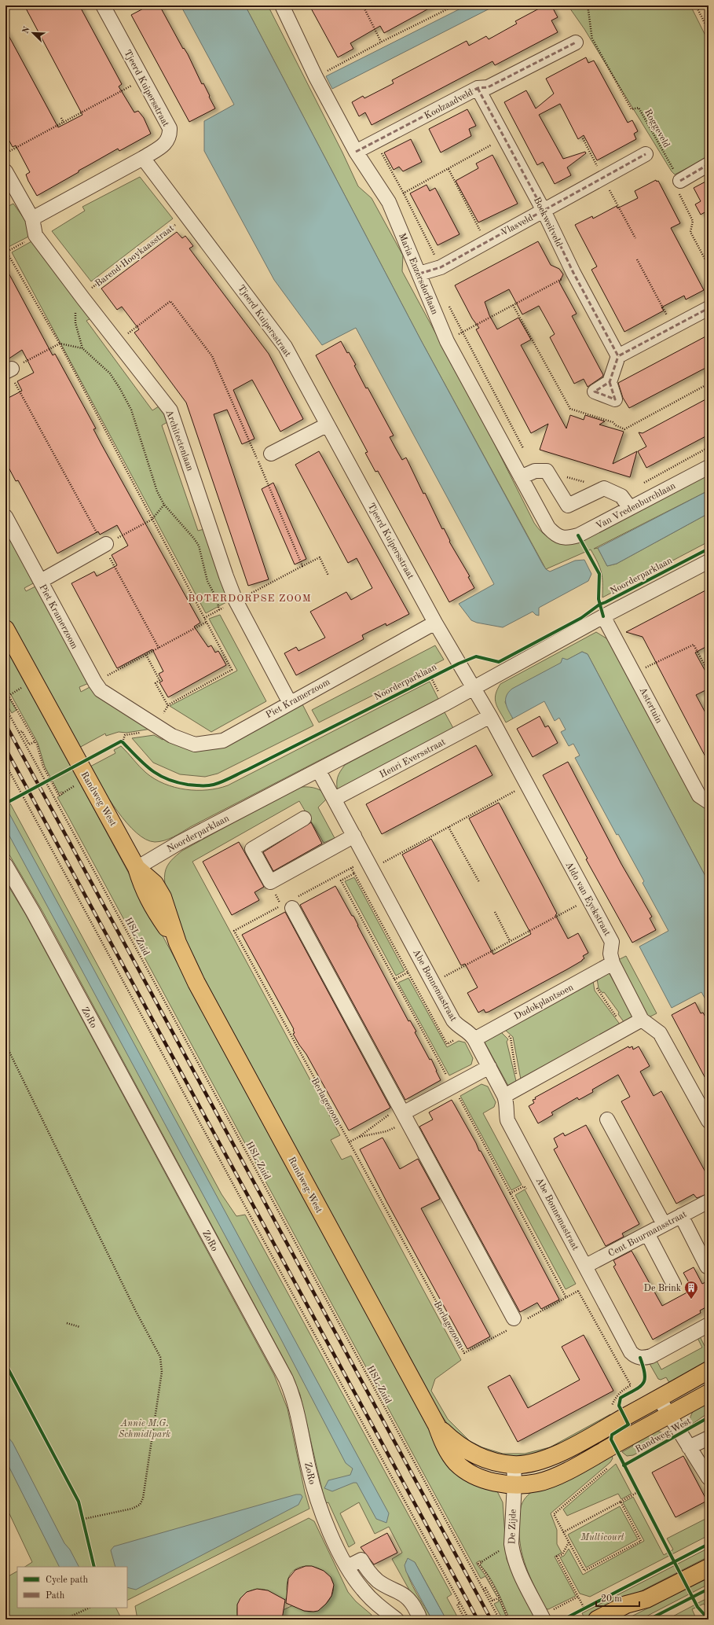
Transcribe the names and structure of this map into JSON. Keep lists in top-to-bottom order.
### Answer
{
  "streets": {
    "main road": ["Randweg West", "Randweg-West"],
    "street": [
      "Tjeerd Kuipersstraat",
      "Koolzaadveld",
      "Boekweitveld",
      "Vlasveld",
      "Maria Enzersdorflaan",
      "Architectenlaan",
      "Van Vredenburchlaan",
      "Noorderparklaan",
      "Piet Kramerzoom",
      "Astertuin",
      "Henri Eversstraat",
      "Aldo van Eyckstraat",
      "Abe Bonnemastraat",
      "Dudokplantsoen",
      "ZoRo",
      "Cent Buurmansstraat",
      "De Zijde"
    ],
    "path": [
      "Roggeveld",
      "Barend Hooykaasstraat",
      "HSL-Zuid",
      "Berlagezoom"
    ]
  },
  "crossings": [
    ["Tjeerd Kuipersstraat", "Barend Hooykaasstraat"],
    ["Tjeerd Kuipersstraat", "Noorderparklaan"],
    ["Tjeerd Kuipersstraat", "Piet Kramerzoom"],
    ["Tjeerd Kuipersstraat", "Aldo van Eyckstraat"],
    ["Koolzaadveld", "Boekweitveld"],
    ["Koolzaadveld", "Maria Enzersdorflaan"],
    ["Boekweitveld", "Vlasveld"],
    ["Vlasveld", "Maria Enzersdorflaan"],
    ["Barend Hooykaasstraat", "Architectenlaan"],
    ["Maria Enzersdorflaan", "Van Vredenburchlaan"],
    ["Architectenlaan", "Piet Kramerzoom"],
    ["Noorderparklaan", "Astertuin"],
    ["Noorderparklaan", "Randweg West"],
    ["Noorderparklaan", "Aldo van Eyckstraat"],
    ["Noorderparklaan", "Abe Bonnemastraat"],
    ["Henri Eversstraat", "Aldo van Eyckstraat"],
    ["Henri Eversstraat", "Abe Bonnemastraat"],
    ["Randweg West", "Randweg-West"],
    ["Aldo van Eyckstraat", "Dudokplantsoen"],
    ["Aldo van Eyckstraat", "Berlagezoom"],
    ["Abe Bonnemastraat", "Dudokplantsoen"],
    ["Abe Bonnemastraat", "Berlagezoom"],
    ["Abe Bonnemastraat", "Cent Buurmansstraat"],
    ["Randweg-West", "De Zijde"]
  ],
  "districts": ["BOTERDORPSE ZOOM"],
  "parks": ["Annie M.G. Schmidtpark", "Multicourt"],
  "places": {
    "building": ["De Brink"]
  },
  "legend": ["Cycle path", "Path"],
  "scale_bar": "20 m",
  "north": "top left"
}
